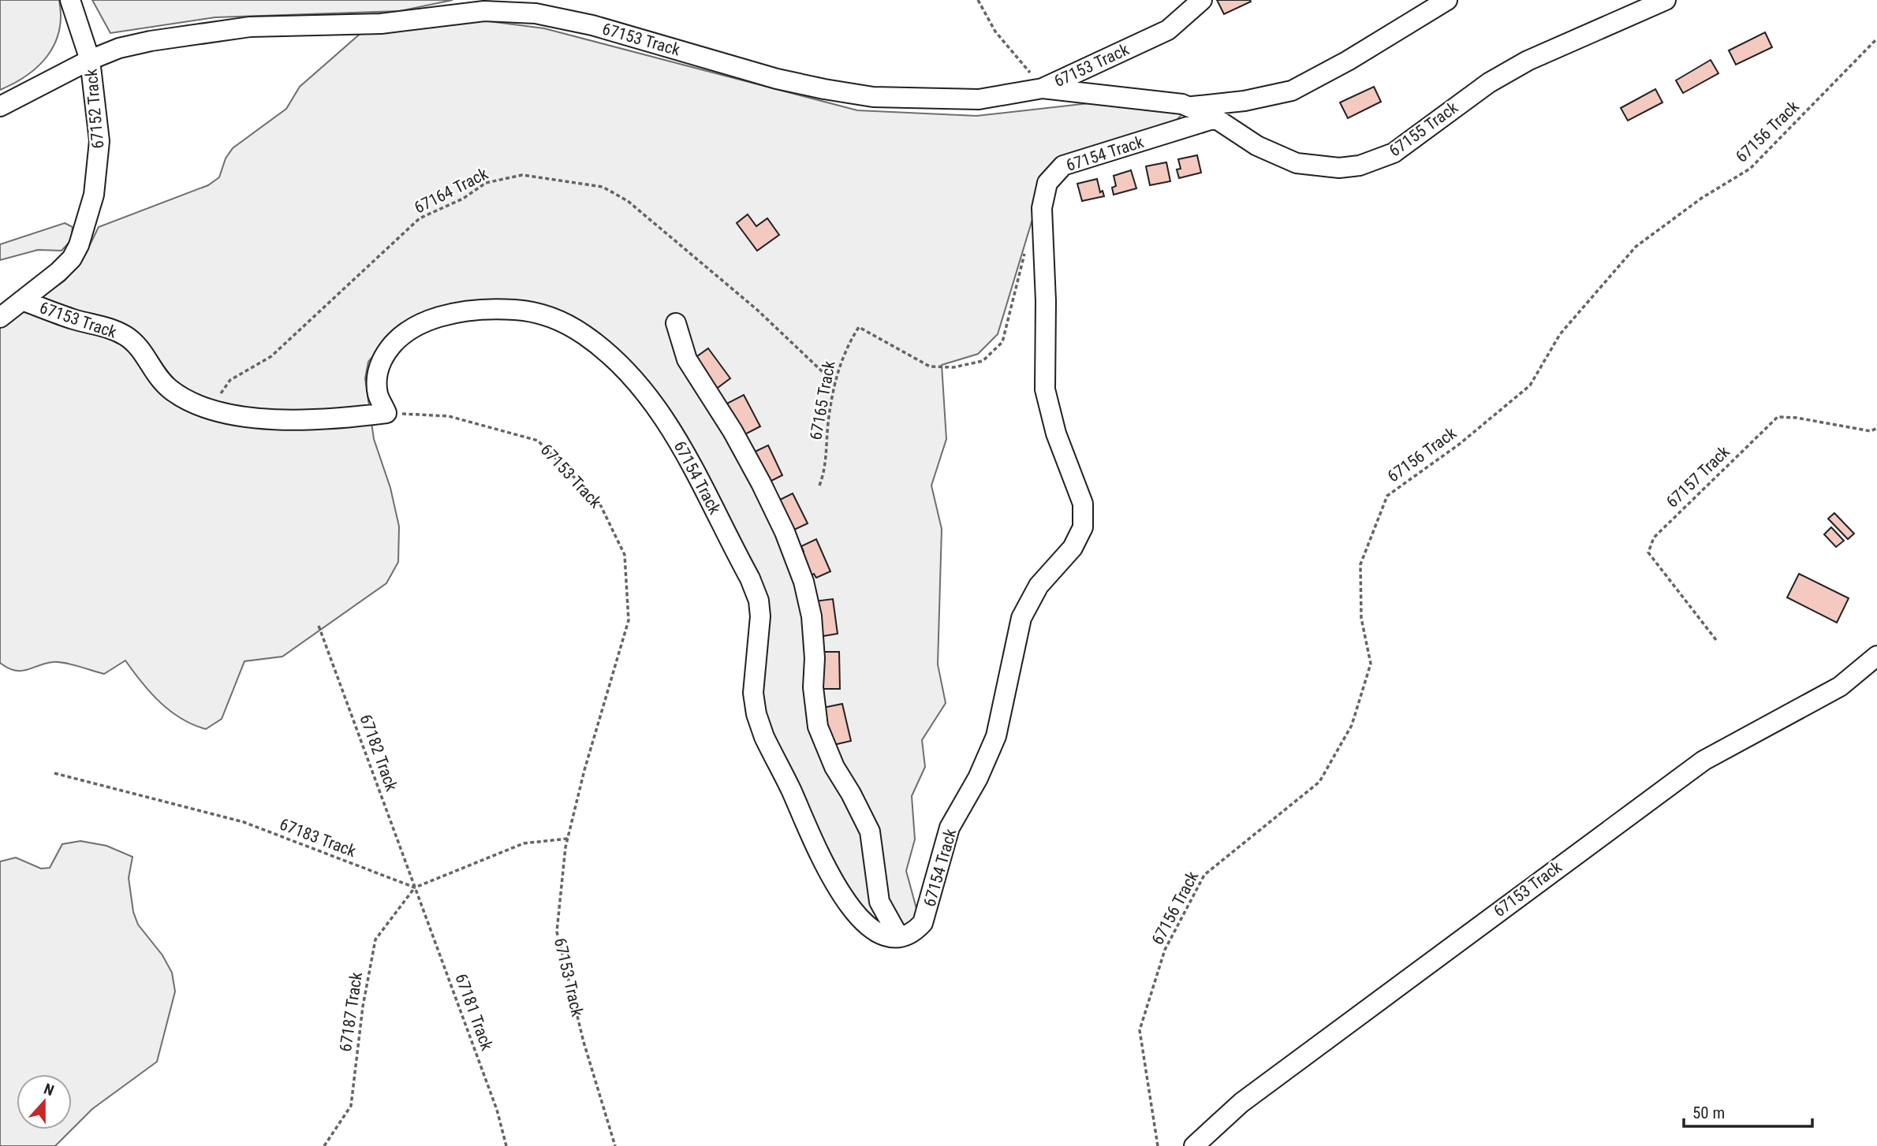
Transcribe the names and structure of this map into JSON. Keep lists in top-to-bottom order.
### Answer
{
  "streets": {
    "street": [
      "67153 Track",
      "67152 Track",
      "67155 Track",
      "67154 Track"
    ],
    "path": [
      "67156 Track",
      "67164 Track",
      "67165 Track",
      "67157 Track",
      "67182 Track",
      "67183 Track",
      "67187 Track",
      "67181 Track"
    ]
  },
  "crossings": [
    ["67153 Track", "67152 Track"],
    ["67153 Track", "67155 Track"],
    ["67153 Track", "67154 Track"],
    ["67153 Track", "67164 Track"],
    ["67155 Track", "67154 Track"],
    ["67164 Track", "67165 Track"],
    ["67182 Track", "67183 Track"],
    ["67182 Track", "67187 Track"],
    ["67182 Track", "67181 Track"],
    ["67183 Track", "67187 Track"],
    ["67183 Track", "67181 Track"],
    ["67187 Track", "67181 Track"]
  ],
  "scale_bar": "50 m",
  "north": "top"
}
